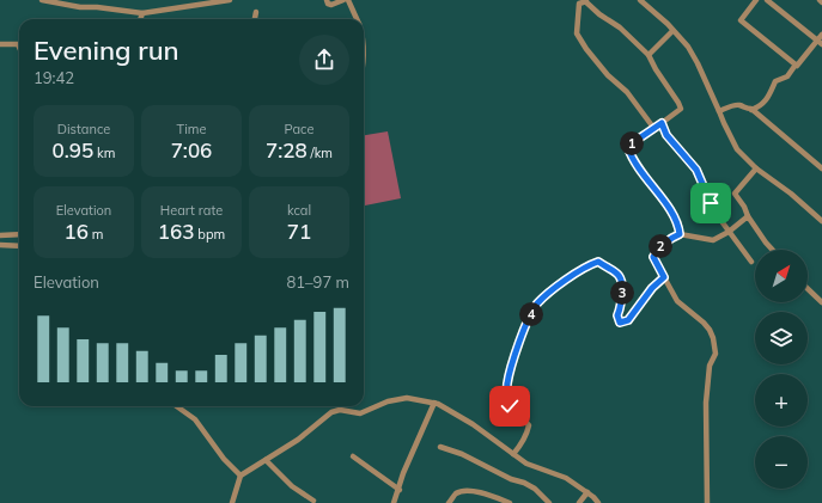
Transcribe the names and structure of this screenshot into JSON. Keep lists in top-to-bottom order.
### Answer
{
  "north": "top right",
  "page": {
    "heading": ["Evening run", "19:42"],
    "stats": [
      ["Distance", "0.95 km"],
      ["Time", "7:06"],
      ["Pace", "7:28 /km"],
      ["Elevation", "16 m"],
      ["Heart rate", "163 bpm"],
      ["kcal", "71"]
    ],
    "pins": [
      "1",
      "2",
      "3",
      "4"
    ],
    "map_buttons": ["+", "−"],
    "chart": ["Elevation", "81–97 m"]
  }
}
